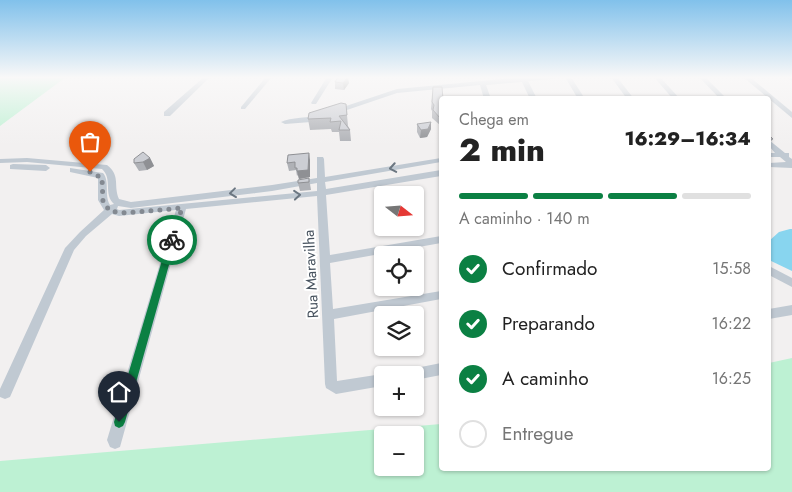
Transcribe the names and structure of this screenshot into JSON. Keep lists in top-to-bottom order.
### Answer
{
  "streets": {
    "street": ["Rua Maravilha"]
  },
  "north": "right",
  "page": {
    "heading": ["2 min", "Chega em", "16:29–16:34"],
    "bar": "A caminho · 140 m",
    "map_buttons": ["+", "−"],
    "list": [
      ["Confirmado", "15:58"],
      ["Preparando", "16:22"],
      ["A caminho", "16:25"],
      "Entregue"
    ]
  }
}
